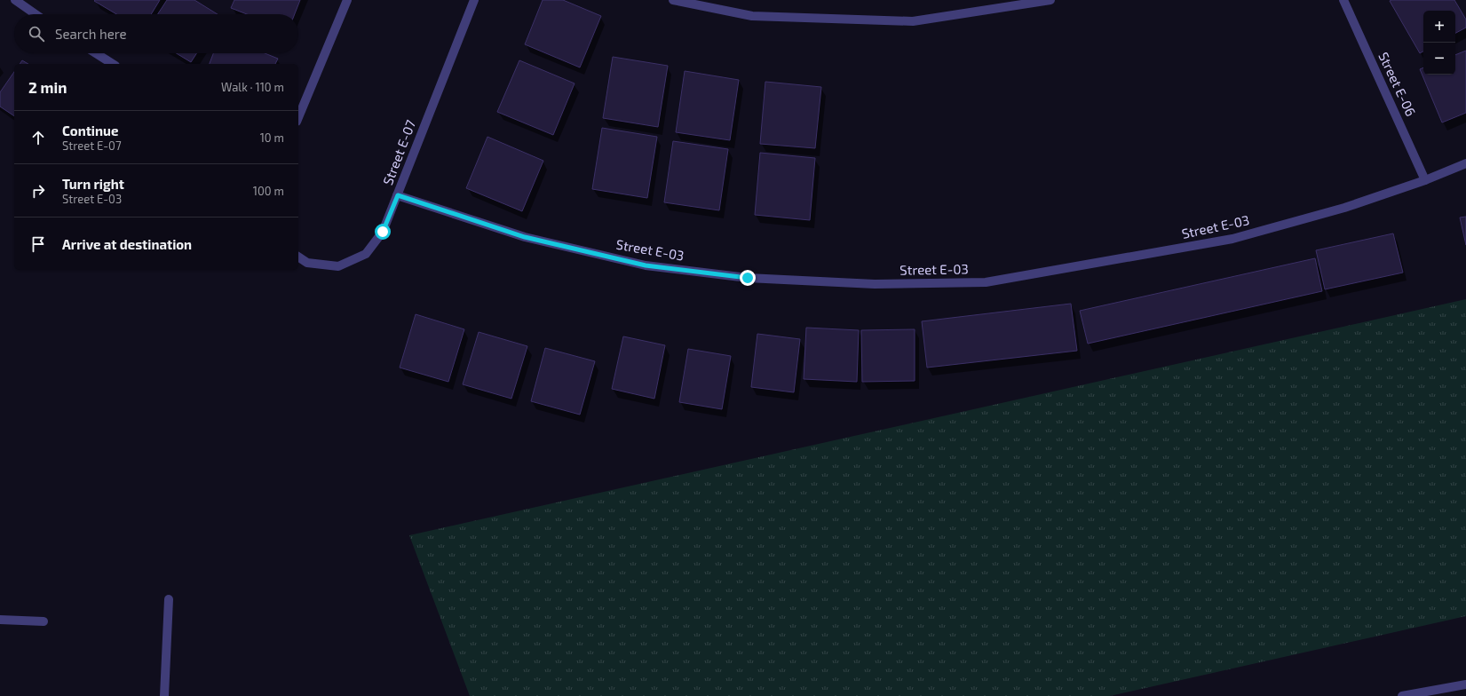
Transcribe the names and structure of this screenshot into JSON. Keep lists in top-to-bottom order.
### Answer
{
  "streets": {
    "street": ["Street E-06", "Street E-07", "Street E-03"]
  },
  "crossings": [
    ["Street E-06", "Street E-03"],
    ["Street E-07", "Street E-03"]
  ],
  "page": {
    "map_buttons": ["+", "−"],
    "search": "Search here",
    "heading": ["2 min", "Walk · 110 m"],
    "list": [
      ["Continue", "Street E-07", "10 m"],
      ["Turn right", "Street E-03", "100 m"],
      "Arrive at destination"
    ]
  }
}
